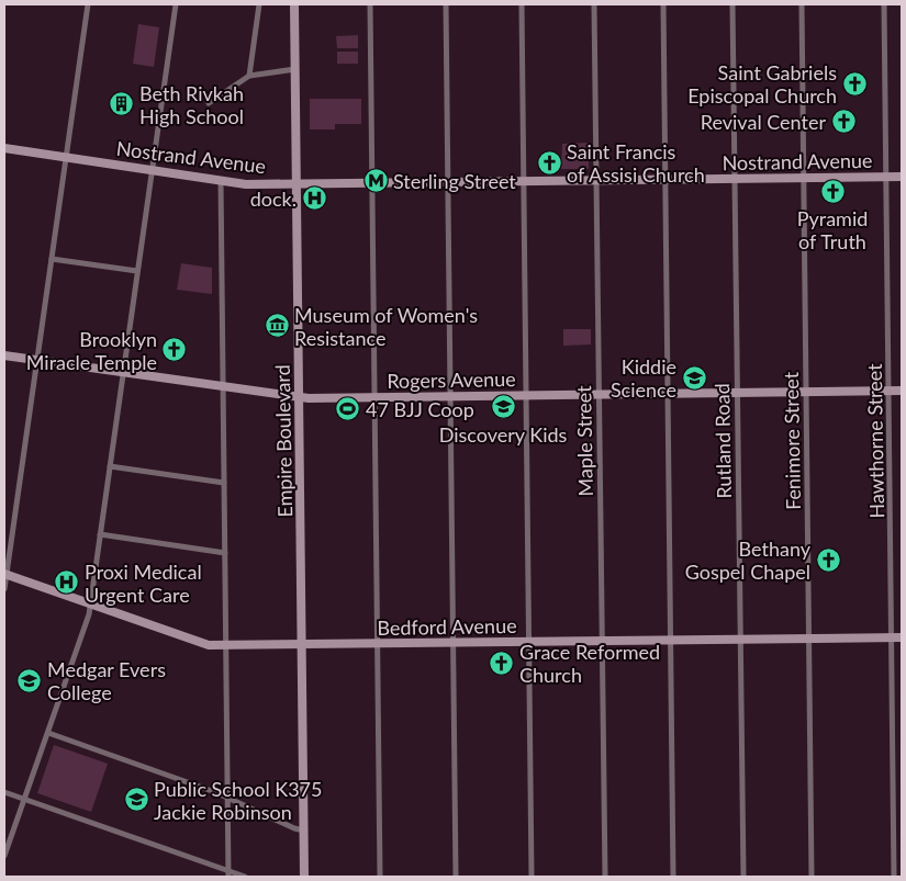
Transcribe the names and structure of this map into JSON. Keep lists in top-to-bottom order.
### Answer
{
  "streets": {
    "main road": [
      "Nostrand Avenue",
      "Rogers Avenue",
      "Empire Boulevard",
      "Bedford Avenue"
    ],
    "street": [
      "Maple Street",
      "Rutland Road",
      "Fenimore Street",
      "Hawthorne Street"
    ]
  },
  "crossings": [
    ["Nostrand Avenue", "Empire Boulevard"],
    ["Nostrand Avenue", "Maple Street"],
    ["Nostrand Avenue", "Rutland Road"],
    ["Nostrand Avenue", "Fenimore Street"],
    ["Nostrand Avenue", "Hawthorne Street"],
    ["Rogers Avenue", "Empire Boulevard"],
    ["Rogers Avenue", "Maple Street"],
    ["Rogers Avenue", "Rutland Road"],
    ["Rogers Avenue", "Fenimore Street"],
    ["Rogers Avenue", "Hawthorne Street"],
    ["Empire Boulevard", "Bedford Avenue"],
    ["Maple Street", "Bedford Avenue"],
    ["Rutland Road", "Bedford Avenue"],
    ["Fenimore Street", "Bedford Avenue"],
    ["Hawthorne Street", "Bedford Avenue"]
  ],
  "places": {
    "church": [
      "Saint Gabriels Episcopal Church",
      "Revival Center",
      "Saint Francis of Assisi Church",
      "Pyramid of Truth",
      "Brooklyn Miracle Temple",
      "Bethany Gospel Chapel",
      "Grace Reformed Church"
    ],
    "building": ["Beth Rivkah High School"],
    "metro station": ["Sterling Street"],
    "hospital": ["dock.", "Proxi Medical Urgent Care"],
    "museum": ["Museum of Women's Resistance"],
    "school or university": [
      "Kiddie Science",
      "Discovery Kids",
      "Medgar Evers College",
      "Public School K375 Jackie Robinson"
    ],
    "sports": ["47 BJJ Coop"]
  }
}
